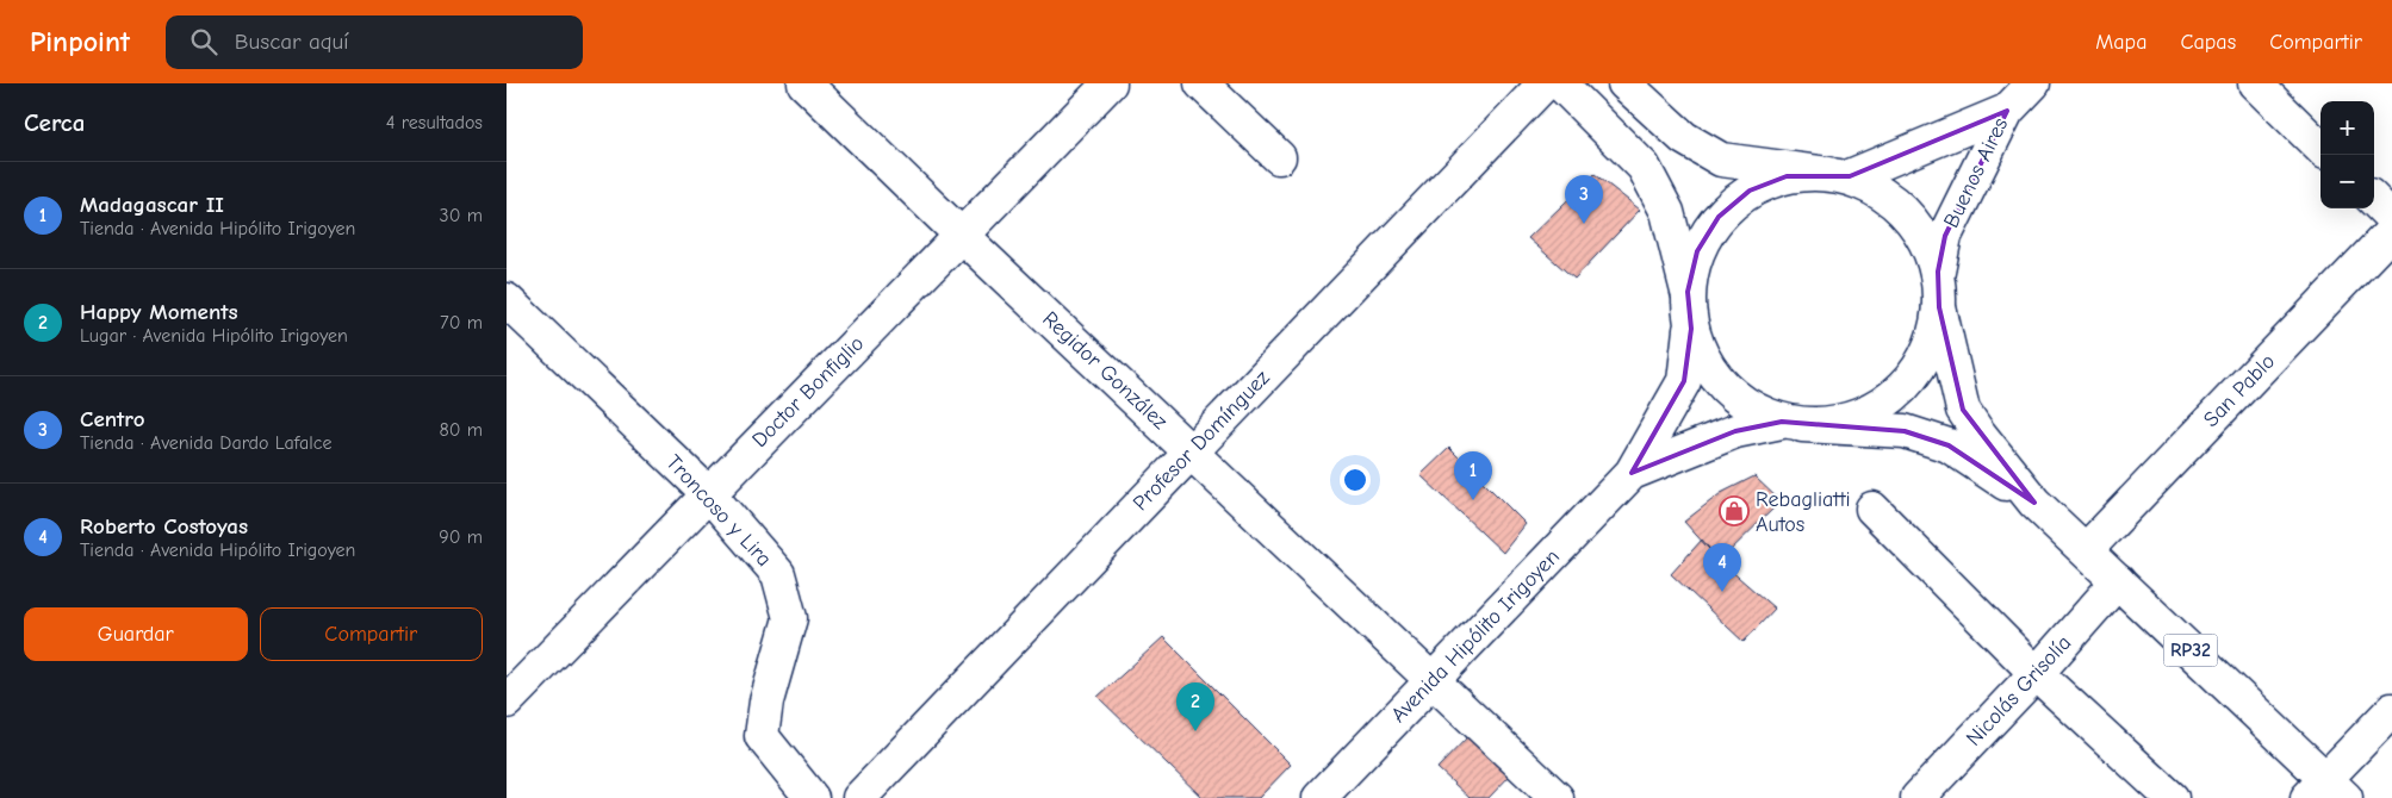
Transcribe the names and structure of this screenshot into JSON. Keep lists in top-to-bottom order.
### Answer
{
  "streets": {
    "street": [
      "Buenos Aires",
      "Regidor González",
      "San Pablo",
      "Doctor Bonfiglio",
      "Profesor Domínguez",
      "Troncoso y Lira",
      "Avenida Hipólito Irigoyen",
      "RP32",
      "Nicolás Grisolía"
    ]
  },
  "crossings": [
    ["Buenos Aires", "RP32"],
    ["Regidor González", "Doctor Bonfiglio"],
    ["Regidor González", "Profesor Domínguez"],
    ["Regidor González", "Avenida Hipólito Irigoyen"],
    ["San Pablo", "RP32"],
    ["Doctor Bonfiglio", "Troncoso y Lira"],
    ["Avenida Hipólito Irigoyen", "RP32"],
    ["RP32", "Nicolás Grisolía"]
  ],
  "places": {
    "shop": ["Rebagliatti Autos"]
  },
  "page": {
    "header": "Pinpoint",
    "search": "Buscar aquí",
    "nav": ["Mapa", "Capas", "Compartir"],
    "heading": ["Cerca", "4 resultados"],
    "map_buttons": ["+", "−"],
    "list": [
      {
        "mark": "1",
        "name": "Madagascar II",
        "note": "Tienda · Avenida Hipólito Irigoyen",
        "value": "30 m"
      },
      {
        "mark": "2",
        "name": "Happy Moments",
        "note": "Lugar · Avenida Hipólito Irigoyen",
        "value": "70 m"
      },
      {
        "mark": "3",
        "name": "Centro",
        "note": "Tienda · Avenida Dardo Lafalce",
        "value": "80 m"
      },
      {
        "mark": "4",
        "name": "Roberto Costoyas",
        "note": "Tienda · Avenida Hipólito Irigoyen",
        "value": "90 m"
      }
    ],
    "pins": [
      "3",
      "1",
      "4",
      "2"
    ],
    "buttons": ["Guardar", "Compartir"]
  }
}
